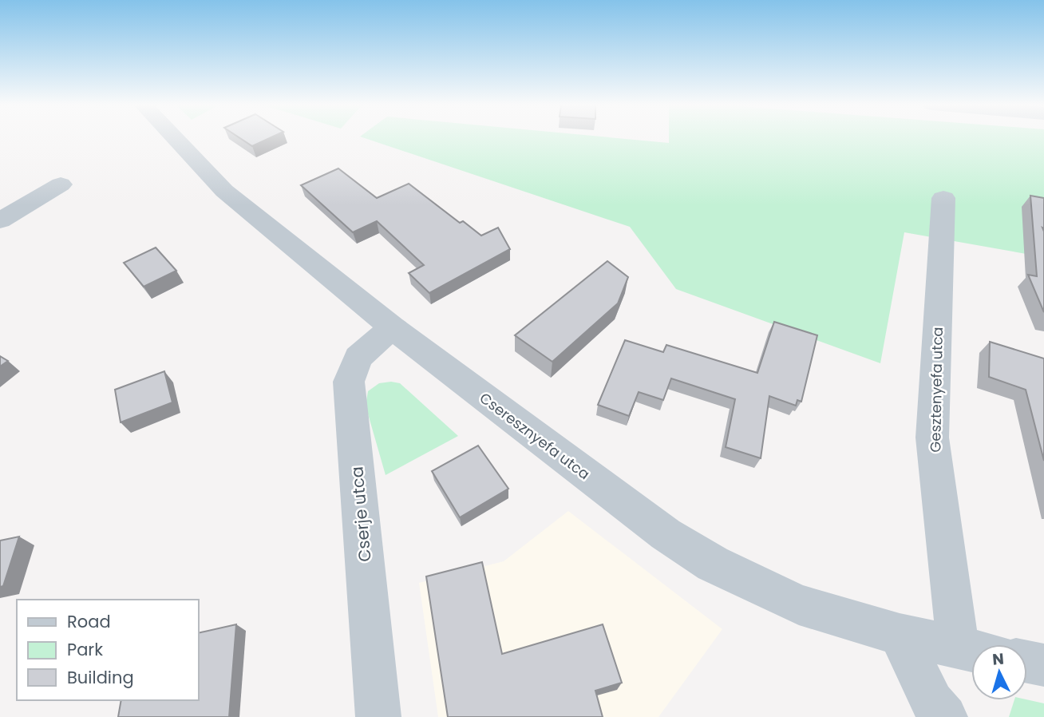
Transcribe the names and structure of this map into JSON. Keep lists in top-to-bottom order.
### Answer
{
  "streets": {
    "street": ["Gesztenyefa utca", "Cseresznyefa utca", "Cserje utca"]
  },
  "crossings": [
    ["Cseresznyefa utca", "Cserje utca"]
  ],
  "legend": ["Road", "Park", "Building"],
  "north": "top"
}
